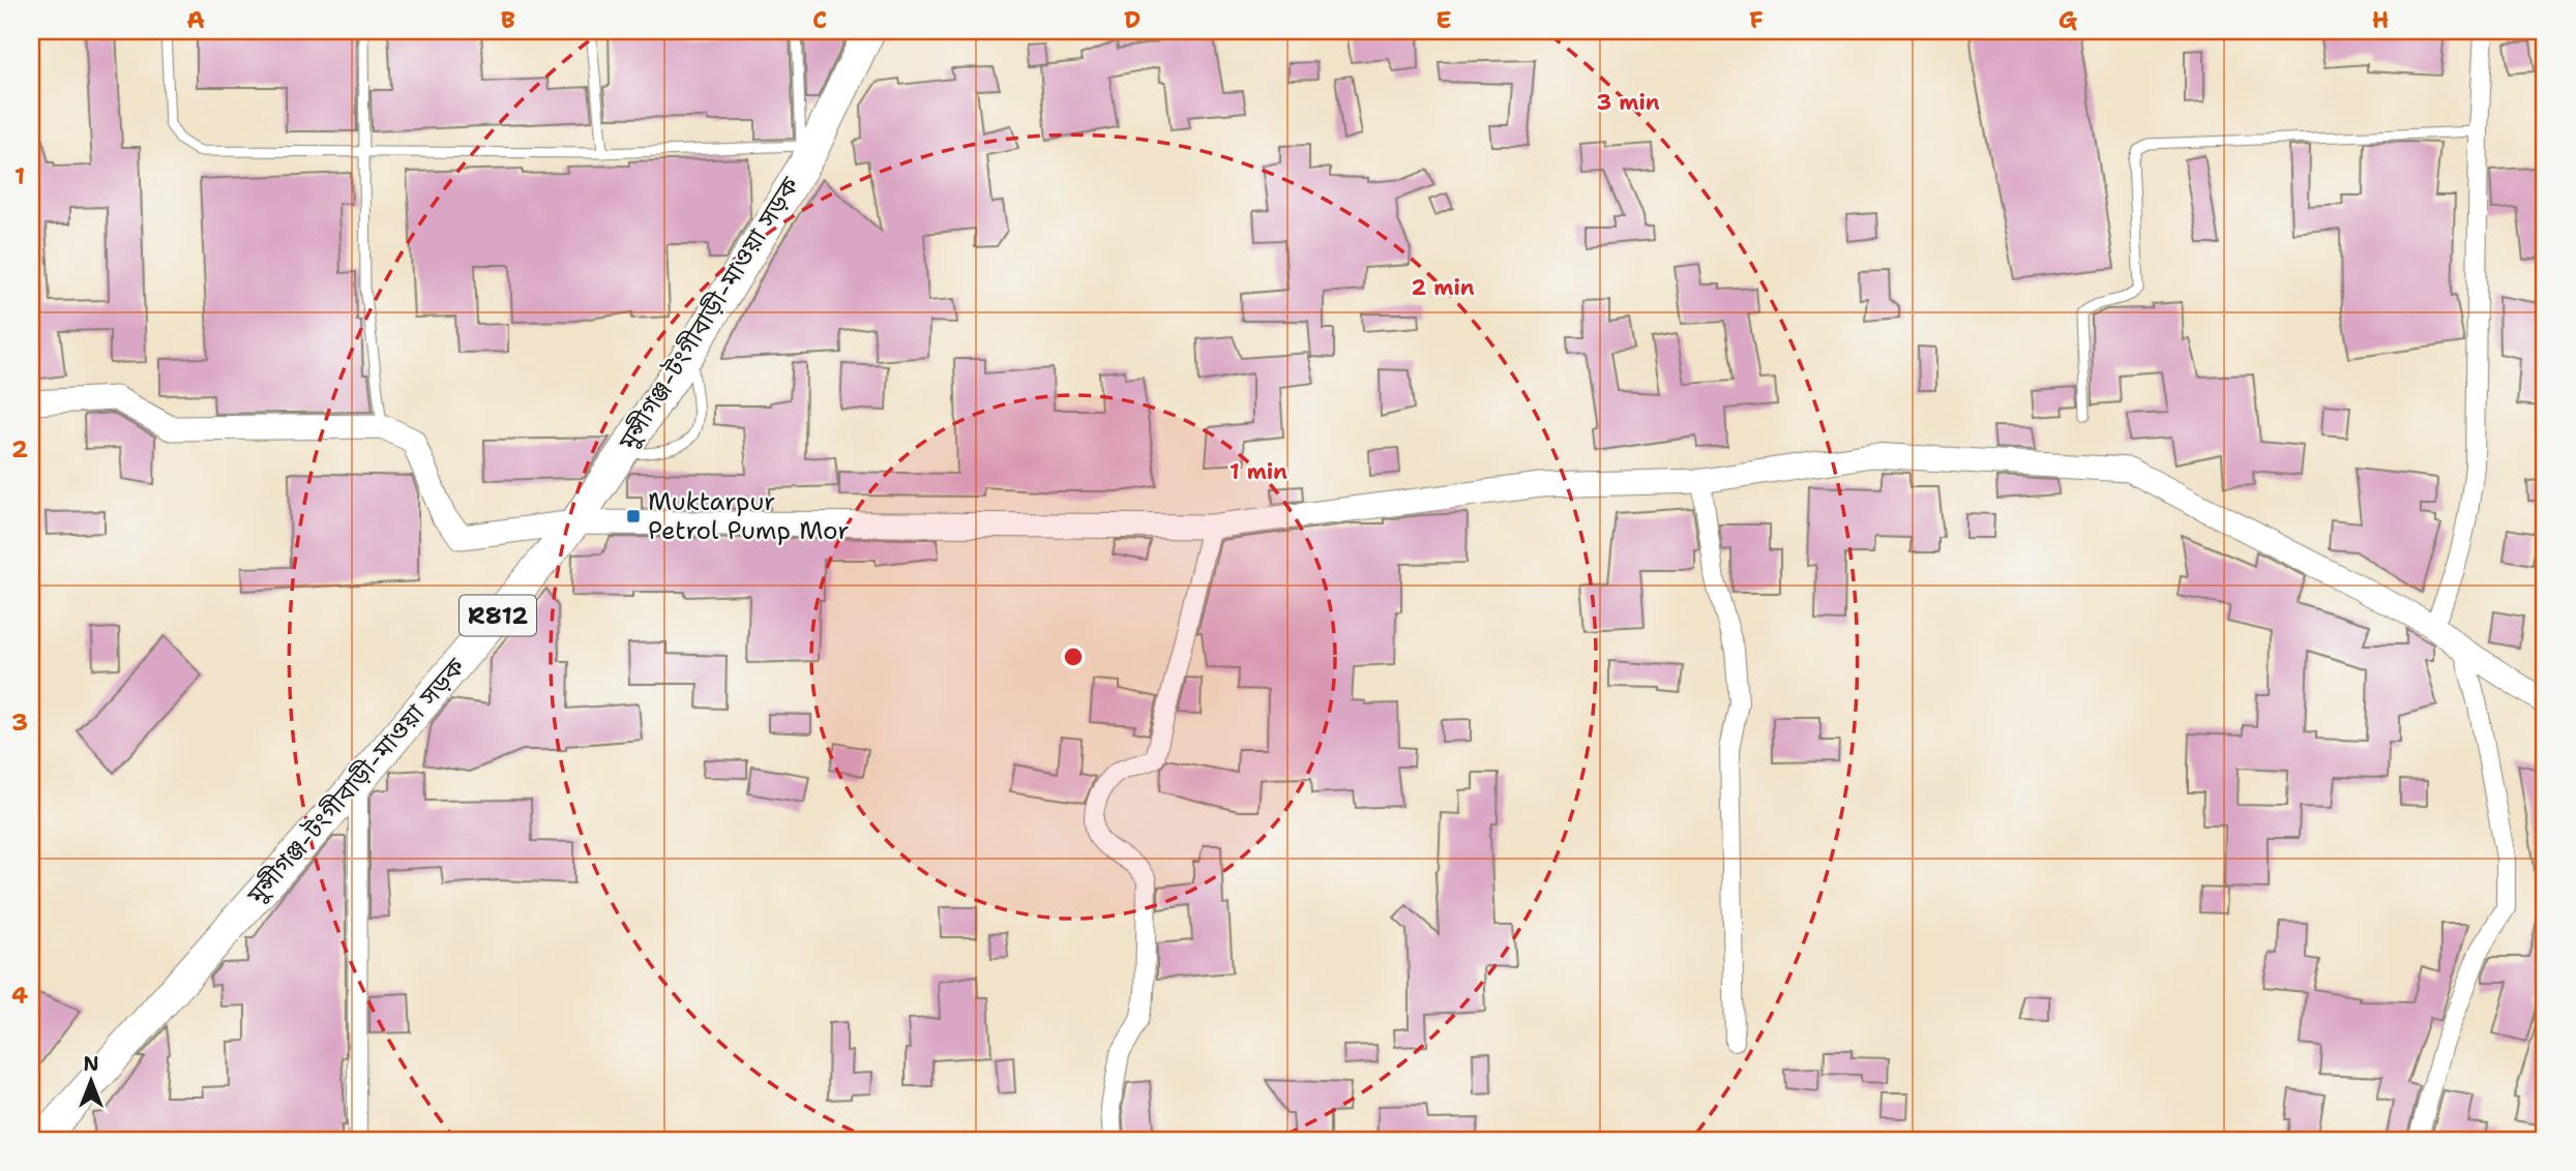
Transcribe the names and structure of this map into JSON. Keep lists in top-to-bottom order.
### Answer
{
  "streets": {
    "main road": ["মুন্সীগঞ্জ-টংগীবাড়ী-মাওয়া সড়ক", "R812"]
  },
  "places": {
    "transit": ["Muktarpur Petrol Pump Mor"]
  },
  "north": "top",
  "grid": {
    "columns": [
      "A",
      "B",
      "C",
      "D",
      "E",
      "F",
      "G",
      "H"
    ],
    "rows": [
      "1",
      "2",
      "3",
      "4"
    ]
  },
  "rings": ["3 min", "2 min", "1 min"]
}
